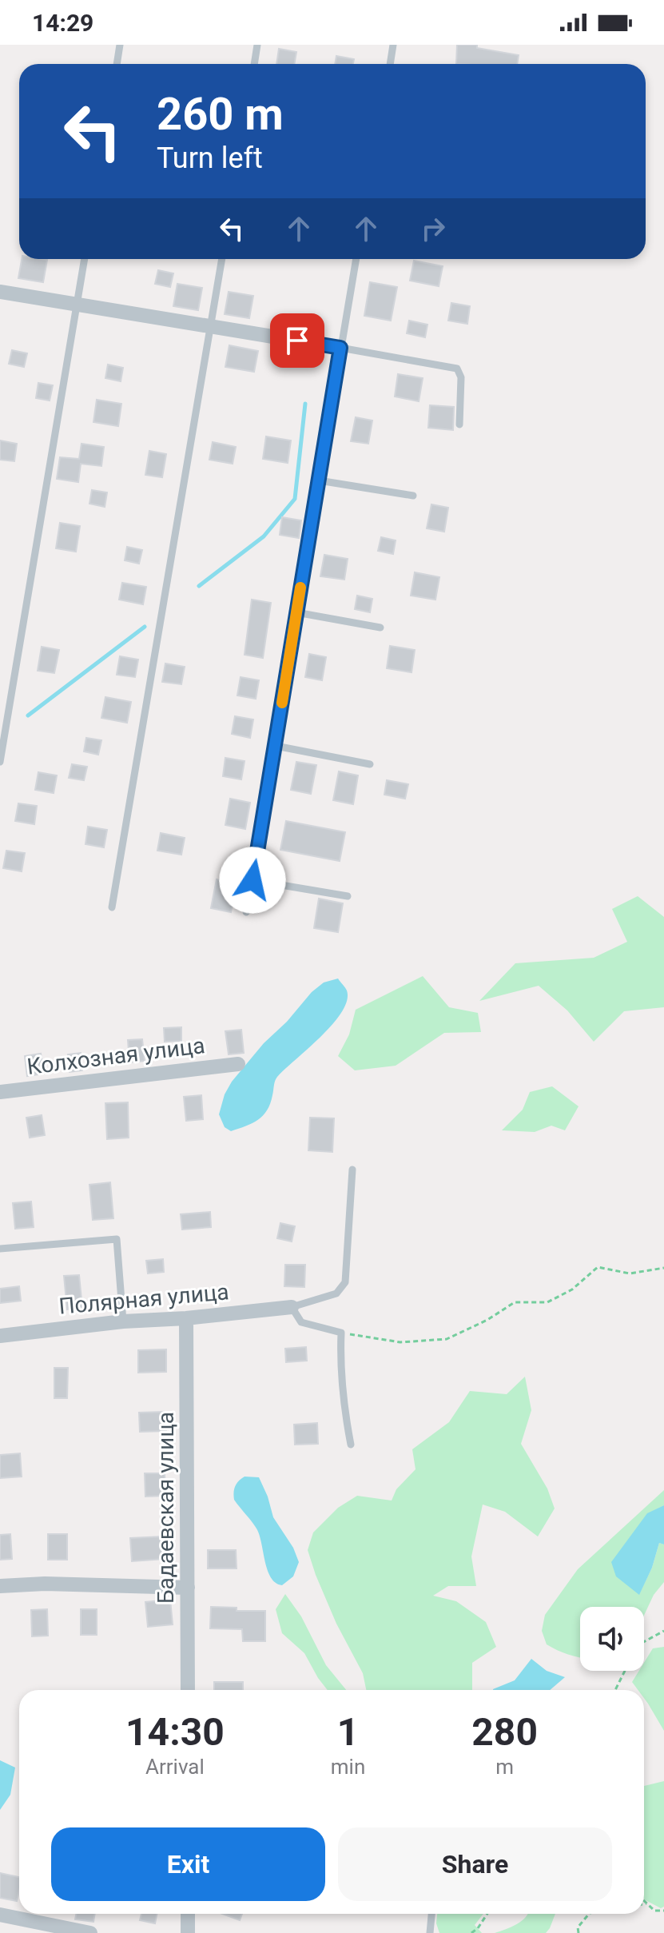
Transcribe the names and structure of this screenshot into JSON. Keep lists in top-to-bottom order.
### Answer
{
  "streets": {
    "street": ["Колхозная улица", "Полярная улица", "Бадаевская улица"]
  },
  "crossings": [
    ["Полярная улица", "Бадаевская улица"]
  ],
  "page": {
    "status": "14:29",
    "turn": ["260 m", "Turn left"],
    "eta": [
      "14:30",
      "Arrival",
      "1",
      "min",
      "280",
      "m"
    ],
    "buttons": ["Exit", "Share"]
  }
}
